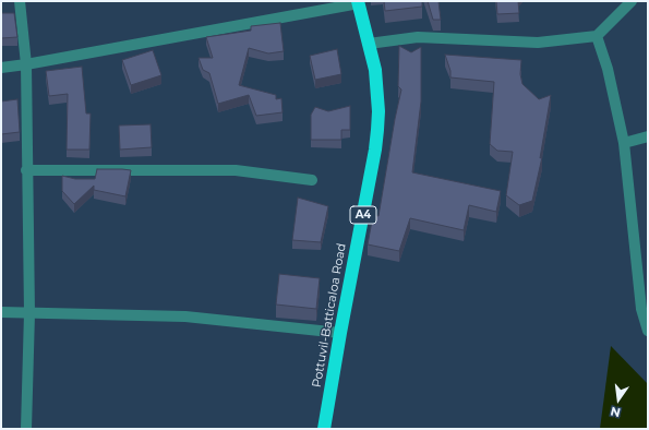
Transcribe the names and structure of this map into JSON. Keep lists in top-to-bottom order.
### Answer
{
  "streets": {
    "highway": ["A4", "Pottuvil-Batticaloa Road"]
  },
  "north": "bottom"
}
